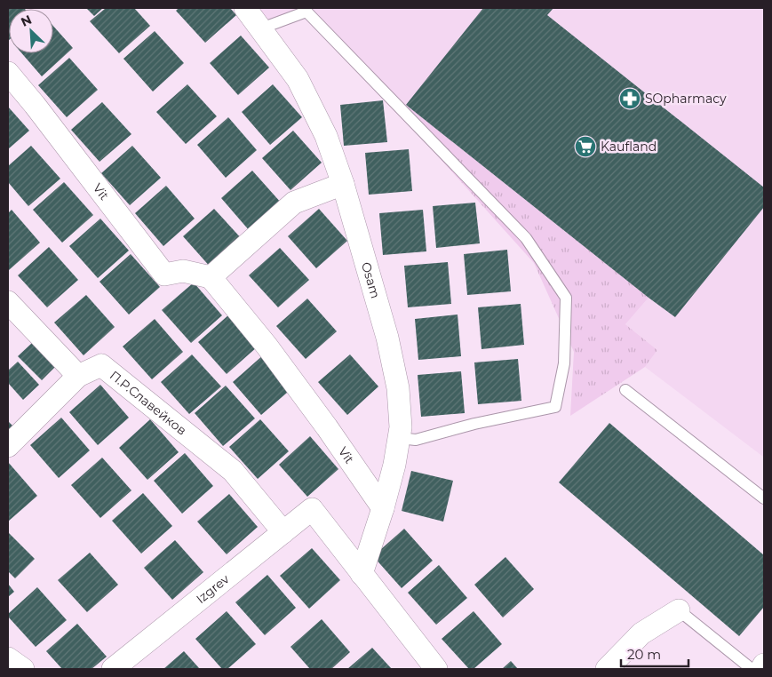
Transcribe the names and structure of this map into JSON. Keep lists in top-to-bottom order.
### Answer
{
  "streets": {
    "street": [
      "Vit",
      "Osam",
      "П.Р.Славейков",
      "Izgrev"
    ]
  },
  "crossings": [
    ["Vit", "Osam"],
    ["Osam", "Izgrev"],
    ["П.Р.Славейков", "Izgrev"]
  ],
  "places": {
    "pharmacy": ["SOpharmacy"],
    "supermarket": ["Kaufland"]
  },
  "scale_bar": "20 m",
  "north": "top left"
}
